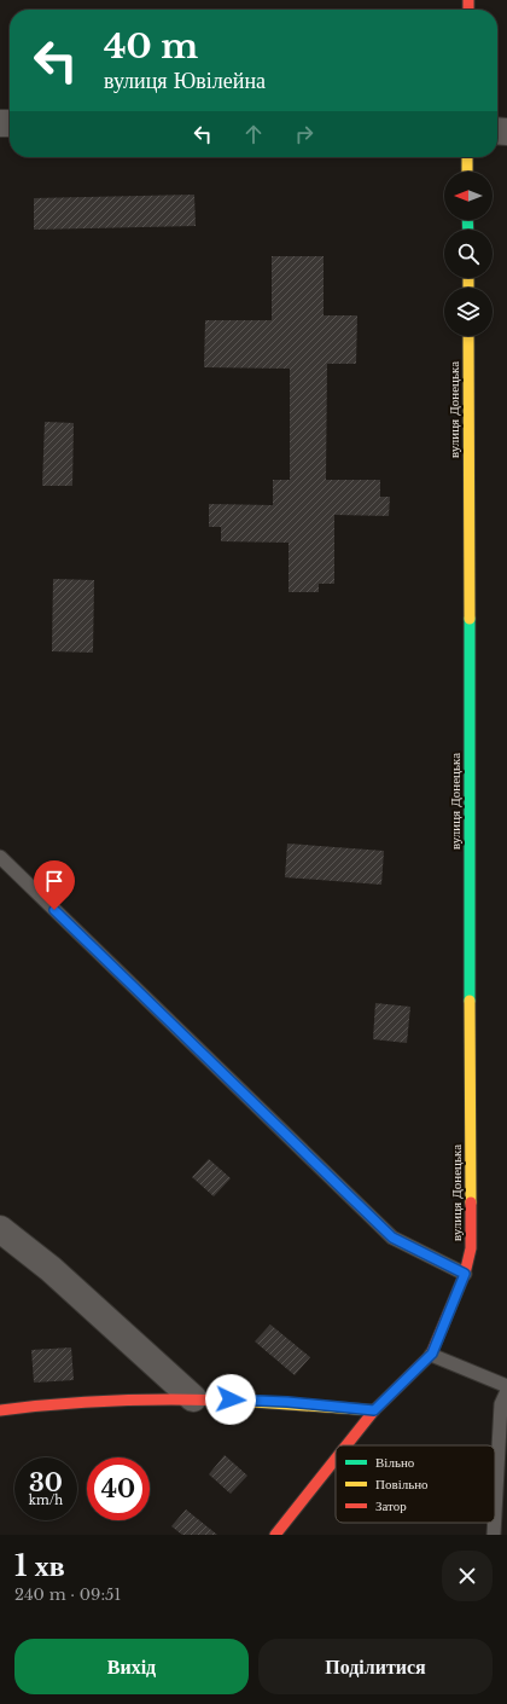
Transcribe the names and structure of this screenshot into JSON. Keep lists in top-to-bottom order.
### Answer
{
  "streets": {
    "street": ["вулиця Донецька"]
  },
  "legend": ["Вільно", "Повільно", "Затор"],
  "north": "left",
  "page": {
    "turn": ["40 m", "вулиця Ювілейна"],
    "speed": "30 km/h",
    "limit": "40",
    "heading": ["1 хв", "240 m · 09:51"],
    "buttons": ["Вихід", "Поділитися"]
  }
}
